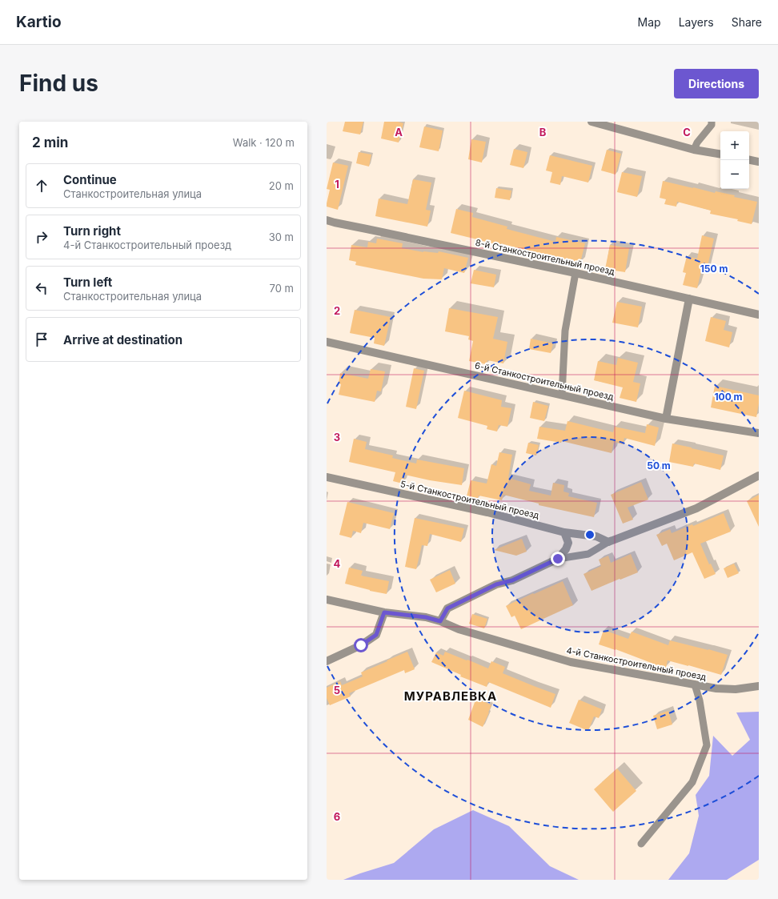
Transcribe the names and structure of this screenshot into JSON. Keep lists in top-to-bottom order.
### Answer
{
  "streets": {
    "street": [
      "8-й Станкостроительный проезд",
      "6-й Станкостроительный проезд",
      "5-й Станкостроительный проезд",
      "4-й Станкостроительный проезд"
    ]
  },
  "districts": ["МУРАВЛЕВКА"],
  "page": {
    "header": "Kartio",
    "nav": ["Map", "Layers", "Share"],
    "buttons": "Directions",
    "title": "Find us",
    "heading": ["2 min", "Walk · 120 m"],
    "map_buttons": ["+", "−"],
    "list": [
      ["Continue", "Станкостроительная улица", "20 m"],
      ["Turn right", "4-й Станкостроительный проезд", "30 m"],
      ["Turn left", "Станкостроительная улица", "70 m"],
      "Arrive at destination"
    ]
  },
  "grid": {
    "columns": ["A", "B", "C"],
    "rows": [
      "1",
      "2",
      "3",
      "4",
      "5",
      "6"
    ]
  },
  "rings": ["150 m", "100 m", "50 m"]
}
